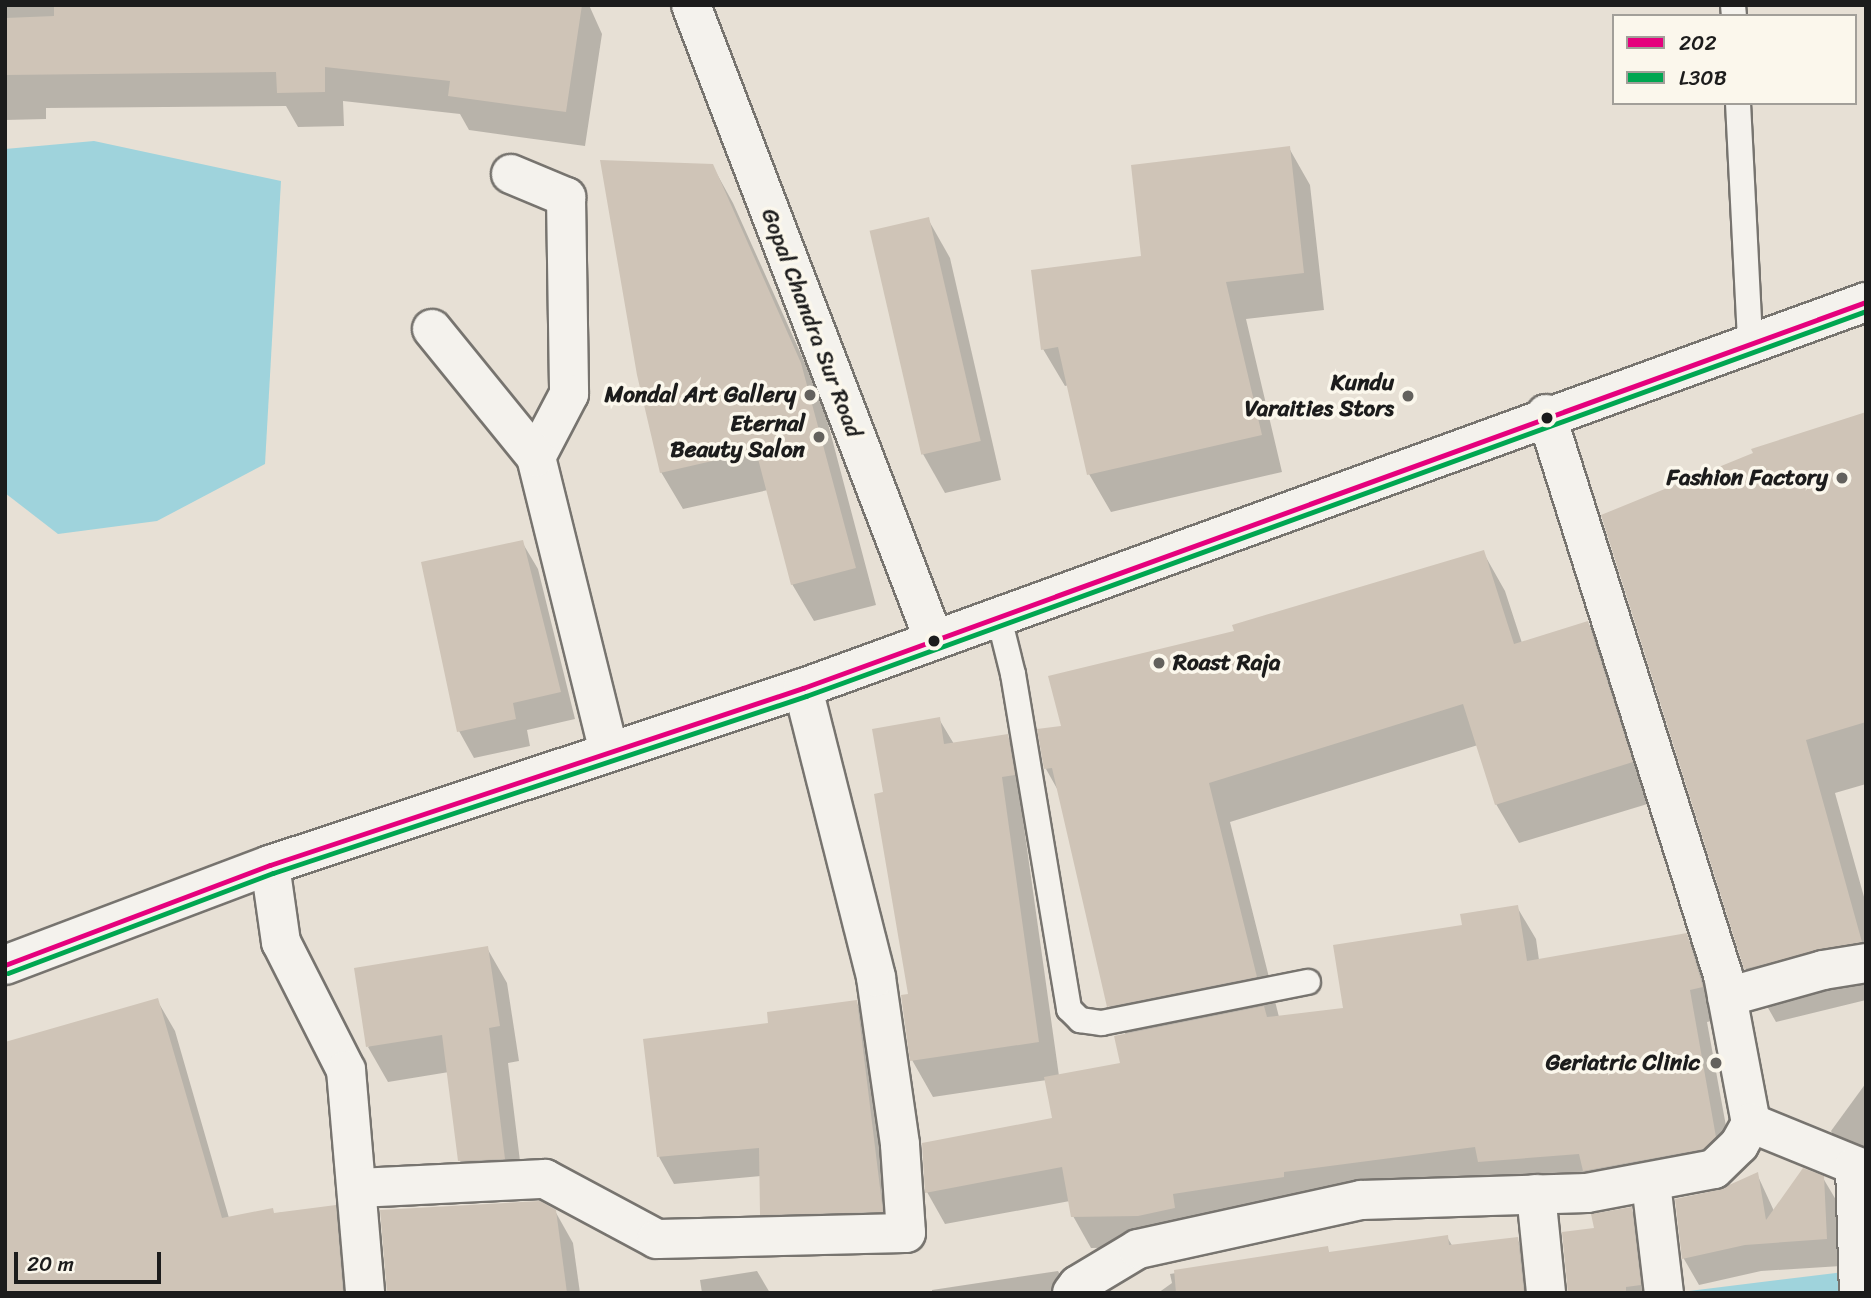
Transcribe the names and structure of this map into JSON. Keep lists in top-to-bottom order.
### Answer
{
  "streets": {
    "street": ["Gopal Chandra Sur Road"]
  },
  "places": [
    "Mondal Art Gallery",
    "Kundu Varaities Stors",
    "Eternal Beauty Salon",
    "Fashion Factory",
    "Roast Raja",
    "Geriatric Clinic"
  ],
  "lines": ["transit line 202", "transit line L30B"],
  "legend": ["202", "L30B"],
  "scale_bar": "20 m"
}
